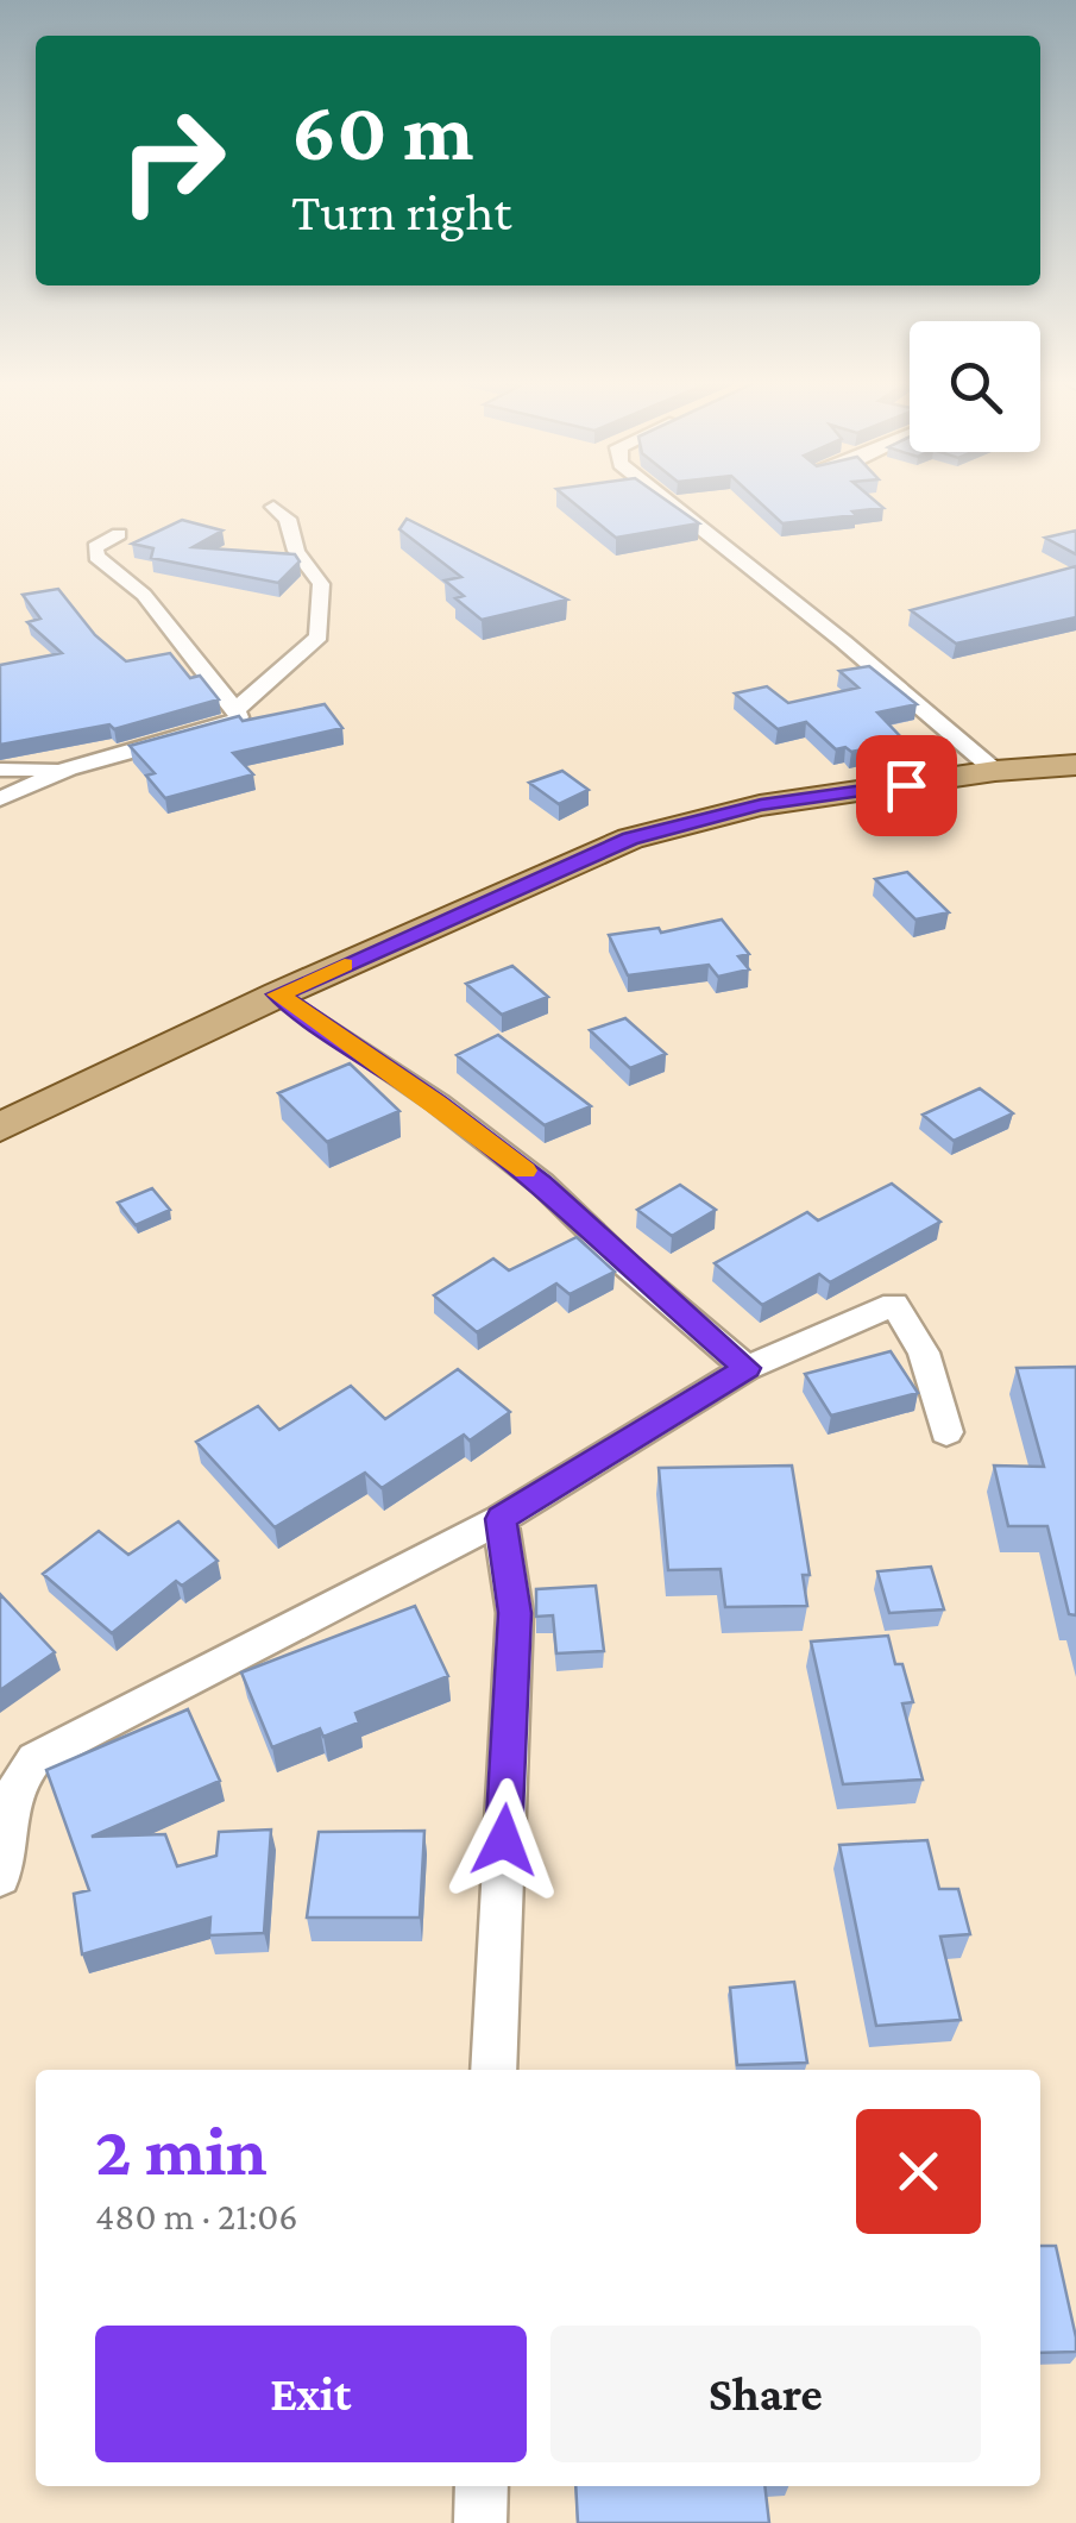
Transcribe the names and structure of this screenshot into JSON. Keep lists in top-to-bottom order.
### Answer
{
  "page": {
    "turn": ["60 m", "Turn right"],
    "heading": ["2 min", "480 m · 21:06"],
    "buttons": ["Exit", "Share"]
  }
}
